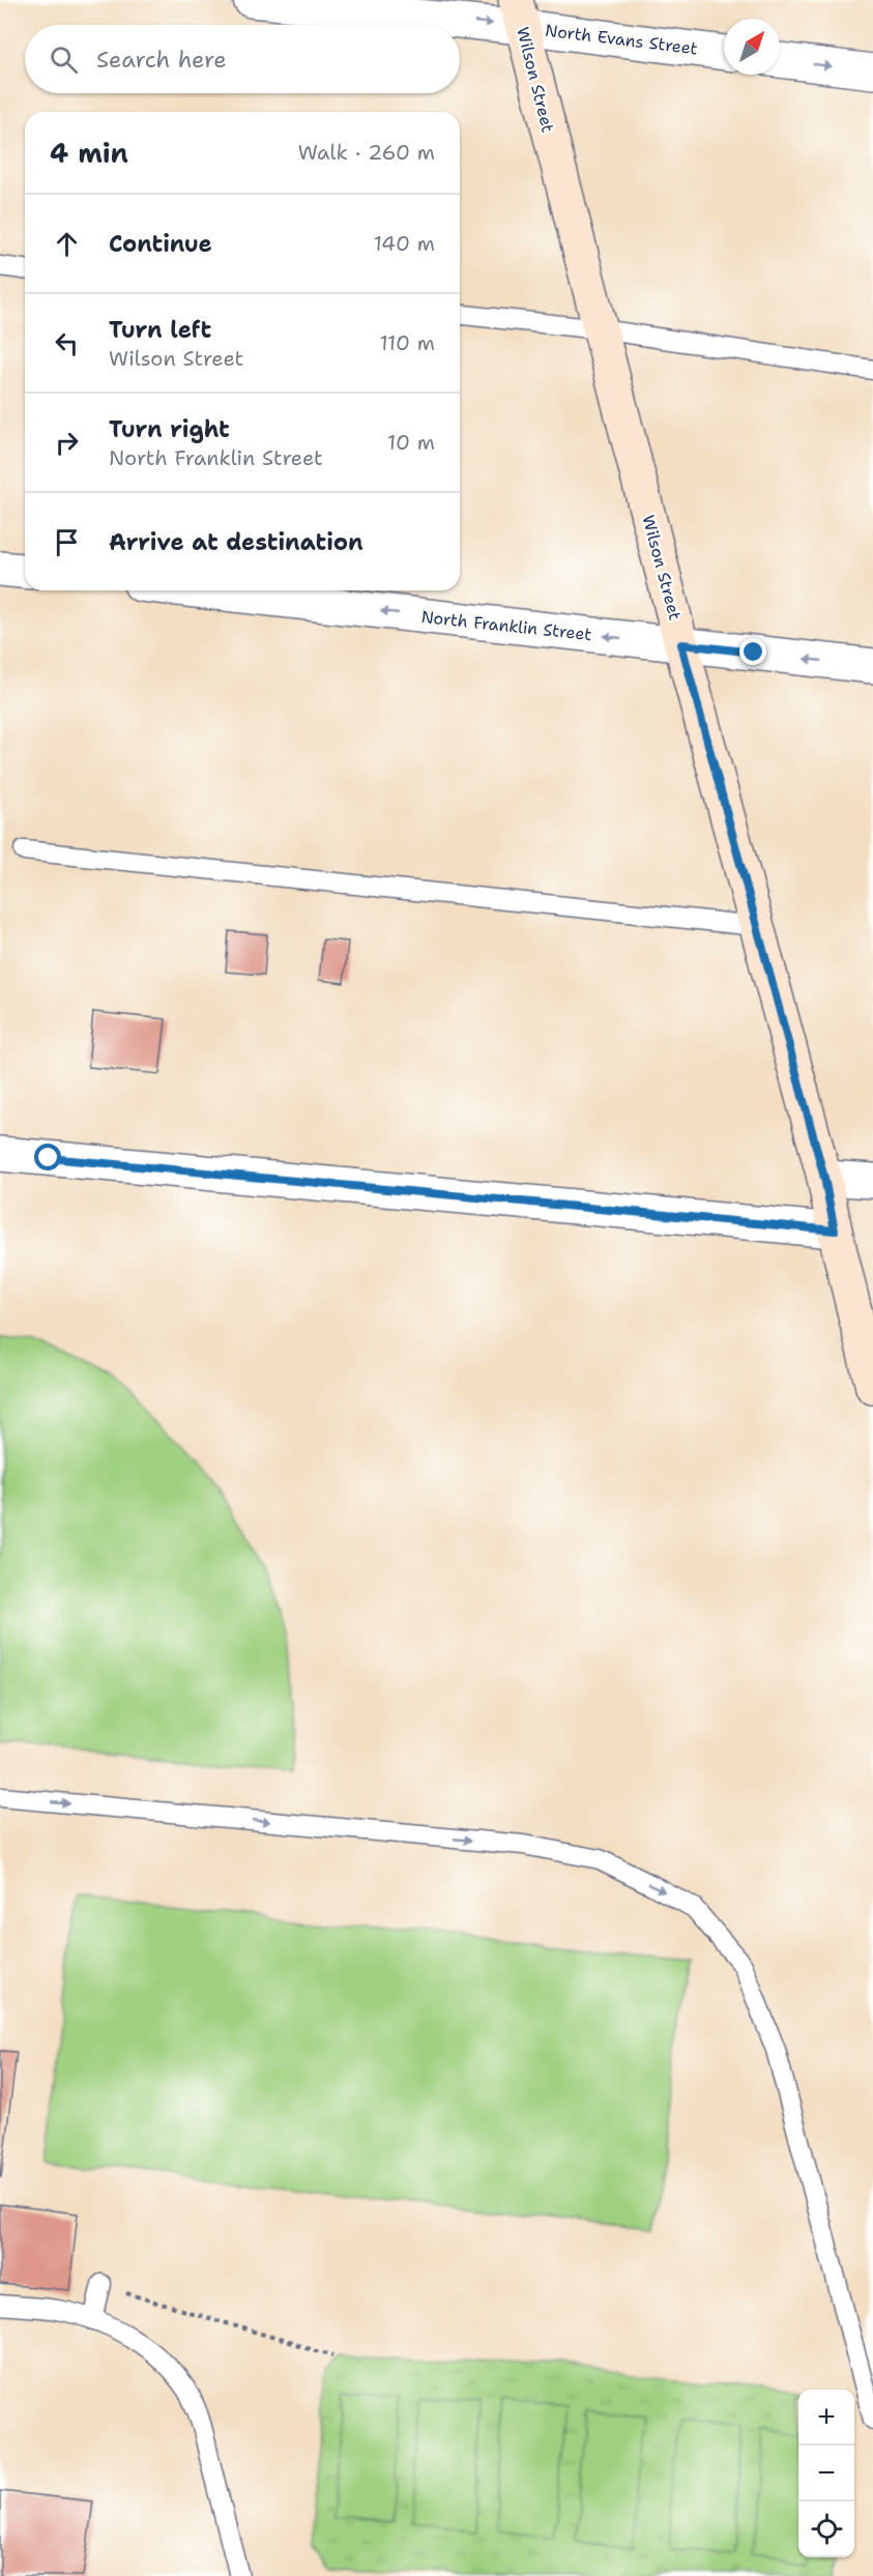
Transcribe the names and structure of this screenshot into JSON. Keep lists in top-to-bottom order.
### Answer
{
  "streets": {
    "street": ["North Evans Street", "Wilson Street", "North Franklin Street"]
  },
  "crossings": [
    ["North Evans Street", "Wilson Street"],
    ["Wilson Street", "North Franklin Street"]
  ],
  "one_way": ["North Evans Street", "North Franklin Street"],
  "north": "top right",
  "page": {
    "search": "Search here",
    "heading": ["4 min", "Walk · 260 m"],
    "list": [
      ["Continue", "140 m"],
      ["Turn left", "Wilson Street", "110 m"],
      ["Turn right", "North Franklin Street", "10 m"],
      "Arrive at destination"
    ],
    "map_buttons": ["+", "−"]
  }
}
